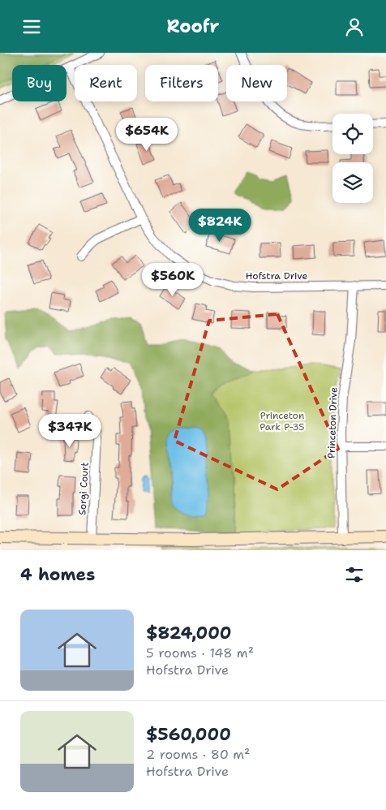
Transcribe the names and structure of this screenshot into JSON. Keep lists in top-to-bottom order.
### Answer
{
  "streets": {
    "street": ["Hofstra Drive", "Princeton Drive", "Sorgi Court"]
  },
  "crossings": [
    ["Hofstra Drive", "Princeton Drive"]
  ],
  "parks": ["Princeton Park P-35"],
  "page": {
    "header": "Roofr",
    "chip": [
      "Buy",
      "Rent",
      "Filters",
      "New"
    ],
    "price": [
      "$654K",
      "$824K",
      "$560K",
      "$347K"
    ],
    "heading": "4 homes",
    "list": [
      {
        "name": "$824,000",
        "note": "5 rooms · 148 m² · Hofstra Drive"
      },
      {
        "name": "$560,000",
        "note": "2 rooms · 80 m² · Hofstra Drive"
      }
    ]
  }
}
